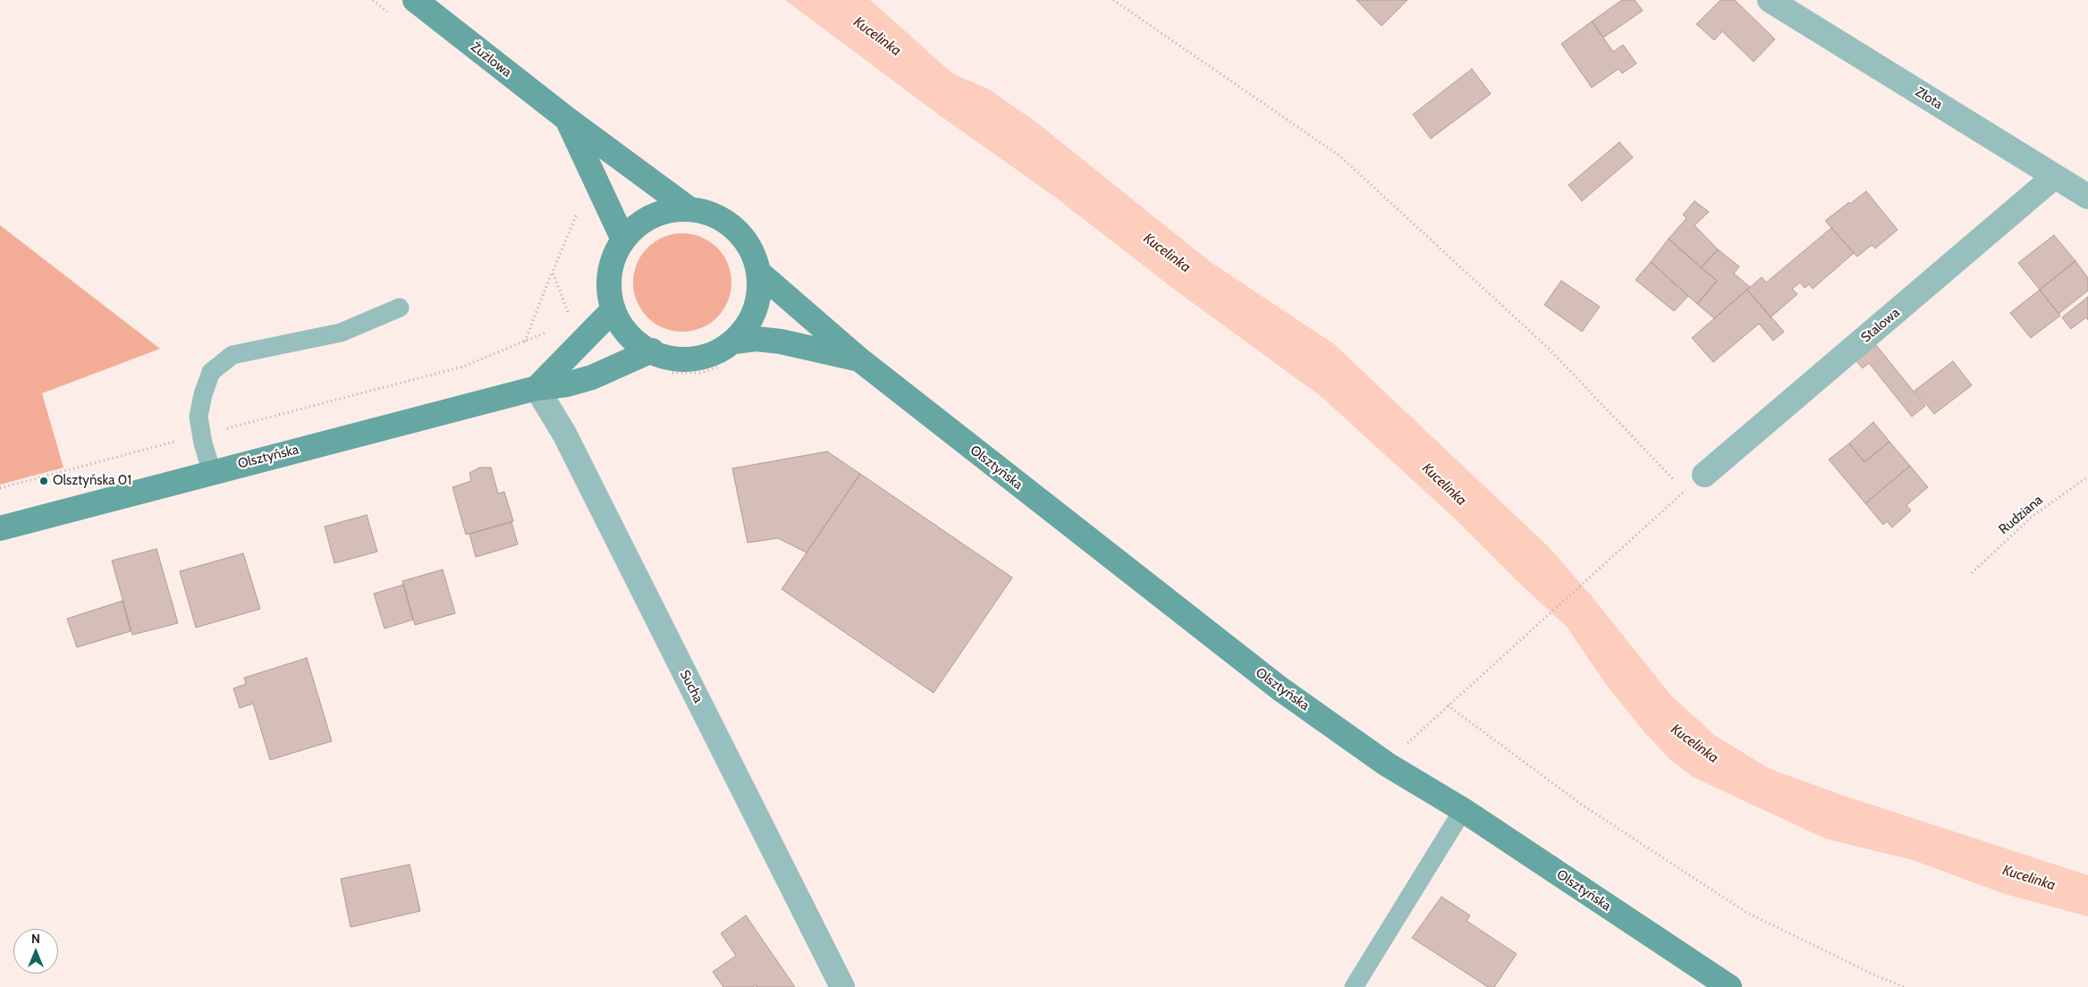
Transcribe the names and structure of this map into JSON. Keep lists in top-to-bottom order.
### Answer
{
  "streets": {
    "street": [
      "Żużlowa",
      "Złota",
      "Stalowa",
      "Olsztyńska",
      "Sucha"
    ],
    "path": ["Rudziana"]
  },
  "crossings": [
    ["Żużlowa", "Olsztyńska"],
    ["Złota", "Stalowa"],
    ["Olsztyńska", "Sucha"]
  ],
  "water": ["Kucelinka"],
  "places": ["Olsztyńska 01"],
  "north": "top"
}
